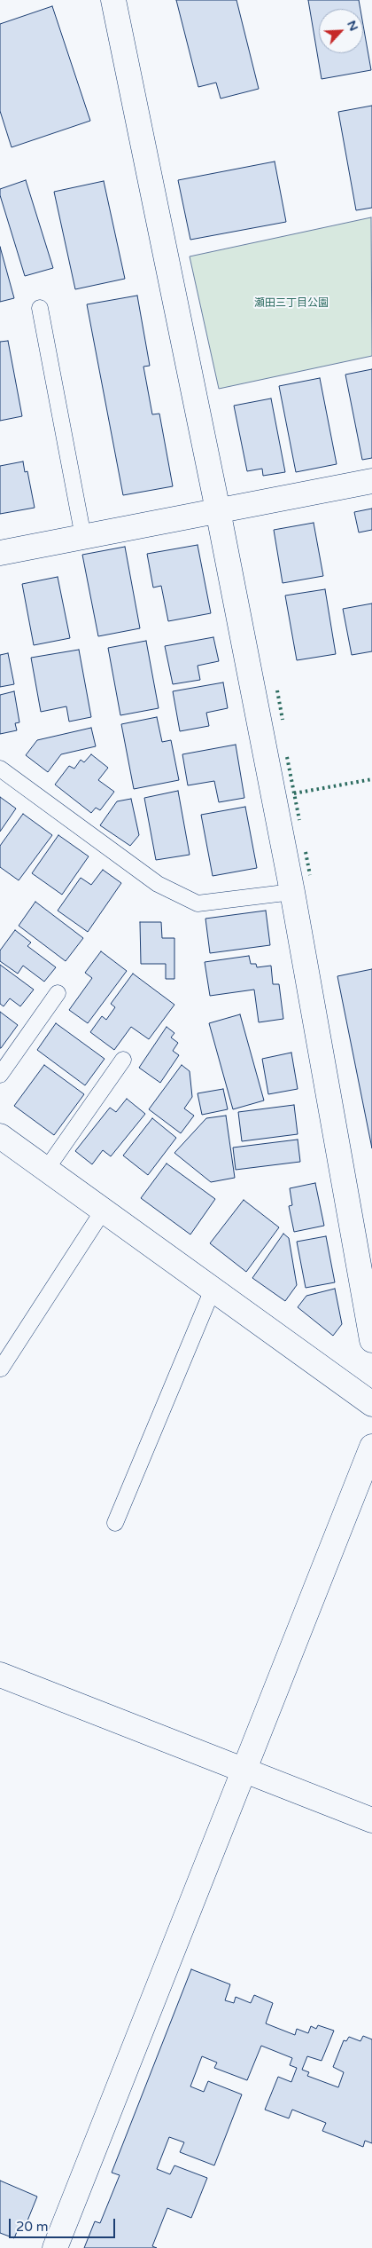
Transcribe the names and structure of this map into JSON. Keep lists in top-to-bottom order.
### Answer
{
  "parks": ["瀬田三丁目公園"],
  "scale_bar": "20 m",
  "north": "top right"
}
